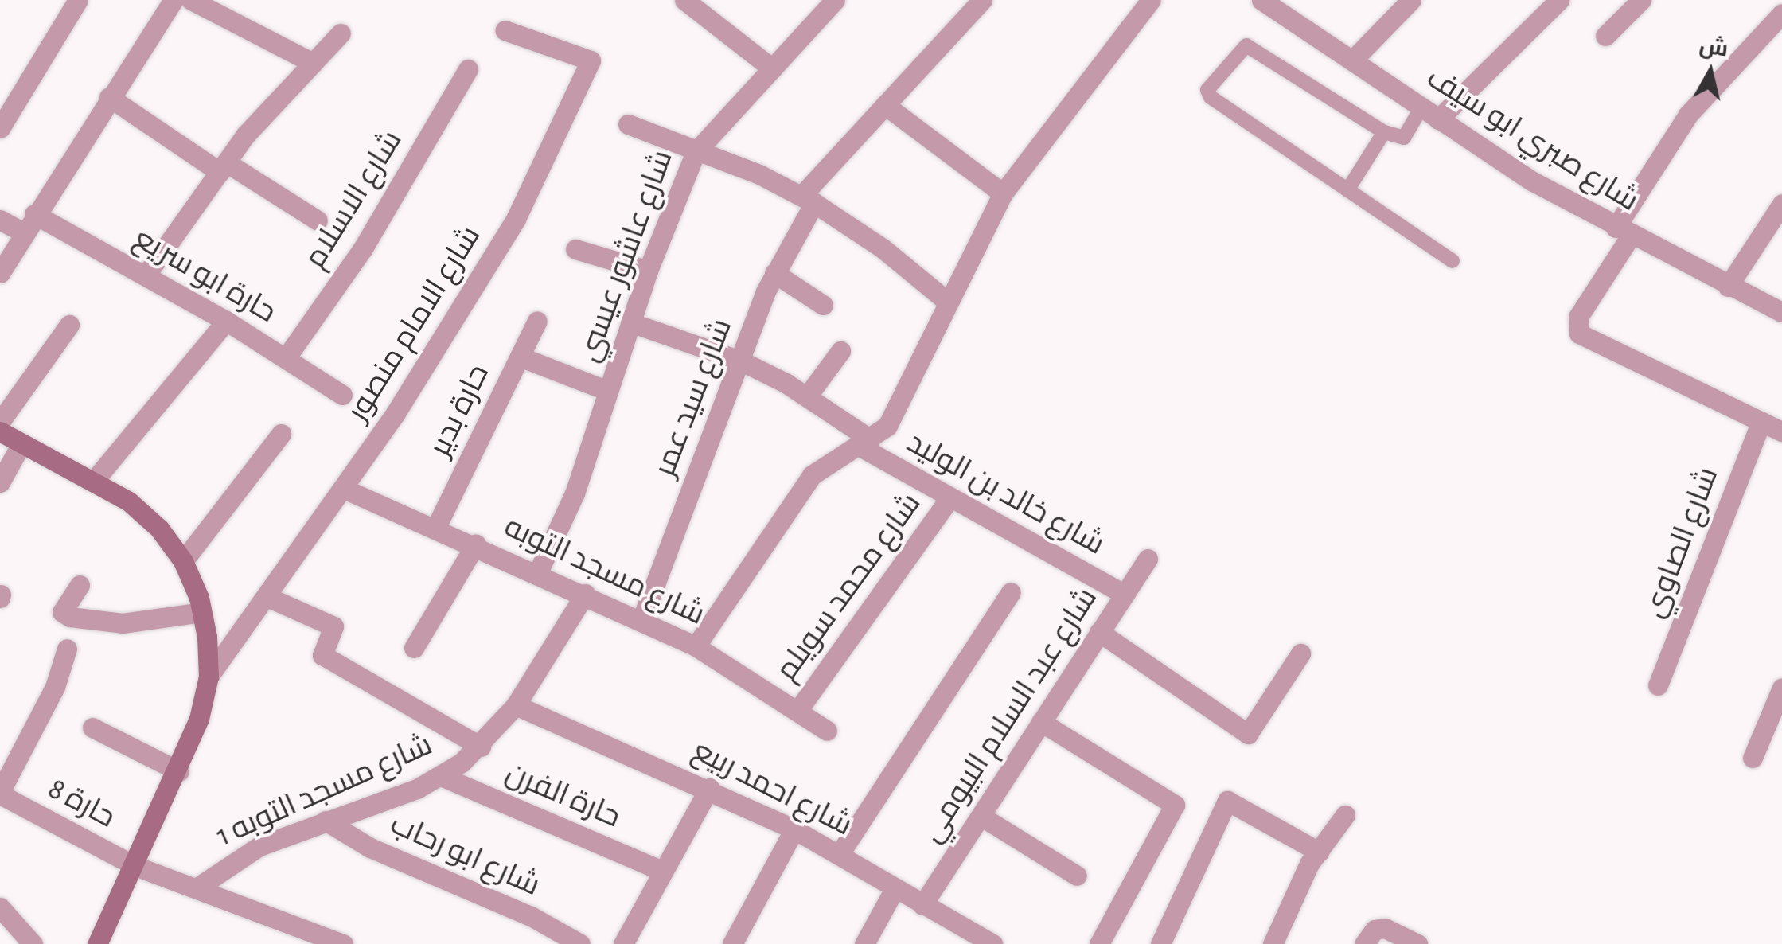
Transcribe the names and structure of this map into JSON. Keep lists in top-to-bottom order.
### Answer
{
  "streets": {
    "street": [
      "شارع صبري ابو سيف",
      "شارع الاسلام",
      "شارع عاشور عيسي",
      "حارة ابو سريع",
      "شارع الامام منصور",
      "شارع سيد عمر",
      "حارة بدير",
      "شارع خالد بن الوليد",
      "شارع الصاوي",
      "شارع مسجد التوبه",
      "شارع محمد سويلم",
      "شارع عبد السلام البيومي",
      "شارع احمد ربيع",
      "شارع مسجد التوبه 1",
      "حارة الفرن",
      "حارة 8",
      "شارع ابو رحاب"
    ]
  },
  "crossings": [
    ["شارع الاسلام", "حارة ابو سريع"],
    ["شارع عاشور عيسي", "شارع خالد بن الوليد"],
    ["شارع عاشور عيسي", "شارع مسجد التوبه"],
    ["شارع الامام منصور", "شارع مسجد التوبه"],
    ["شارع سيد عمر", "شارع خالد بن الوليد"],
    ["شارع سيد عمر", "شارع مسجد التوبه"],
    ["حارة بدير", "شارع مسجد التوبه"],
    ["شارع خالد بن الوليد", "شارع محمد سويلم"],
    ["شارع خالد بن الوليد", "شارع عبد السلام البيومي"],
    ["شارع مسجد التوبه", "شارع محمد سويلم"],
    ["شارع مسجد التوبه", "شارع مسجد التوبه 1"],
    ["شارع عبد السلام البيومي", "شارع احمد ربيع"],
    ["شارع احمد ربيع", "شارع مسجد التوبه 1"],
    ["شارع مسجد التوبه 1", "حارة الفرن"],
    ["شارع مسجد التوبه 1", "حارة 8"],
    ["شارع مسجد التوبه 1", "شارع ابو رحاب"]
  ],
  "north": "top"
}
